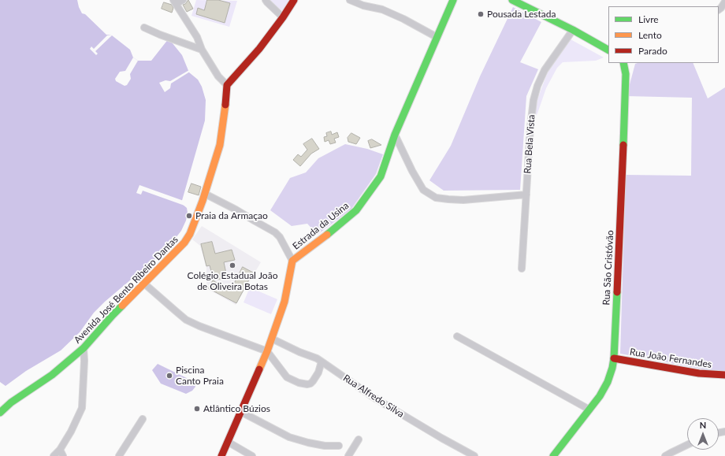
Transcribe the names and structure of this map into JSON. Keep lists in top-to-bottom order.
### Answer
{
  "streets": {
    "main road": [
      "Estrada da Usina",
      "Rua São Cristóvão",
      "Avenida José Bento Ribeiro Dantas",
      "Rua João Fernandes"
    ],
    "street": ["Rua Bela Vista", "Rua Alfredo Silva"]
  },
  "crossings": [
    ["Estrada da Usina", "Rua Alfredo Silva"],
    ["Rua São Cristóvão", "Rua João Fernandes"]
  ],
  "places": [
    "Pousada Lestada",
    "Praia da Armaçao",
    "Colégio Estadual João de Oliveira Botas",
    "Piscina Canto Praia",
    "Atlântico Búzios"
  ],
  "legend": ["Livre", "Lento", "Parado"],
  "north": "top"
}
